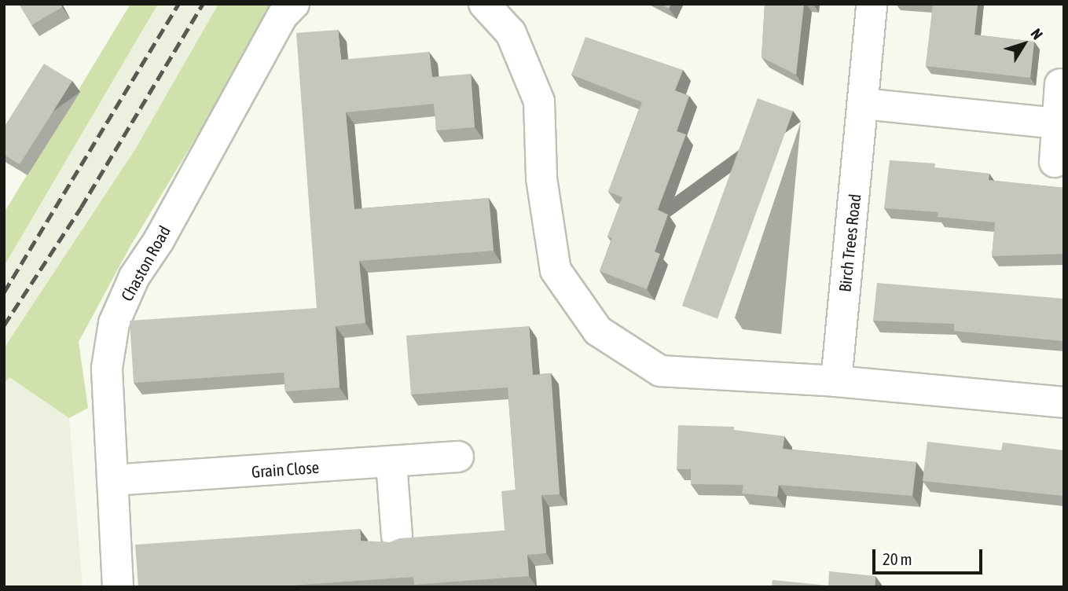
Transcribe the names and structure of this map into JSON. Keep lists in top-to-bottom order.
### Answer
{
  "streets": {
    "street": ["Birch Trees Road", "Chaston Road", "Grain Close"]
  },
  "crossings": [
    ["Chaston Road", "Grain Close"]
  ],
  "scale_bar": "20 m",
  "north": "top right"
}
